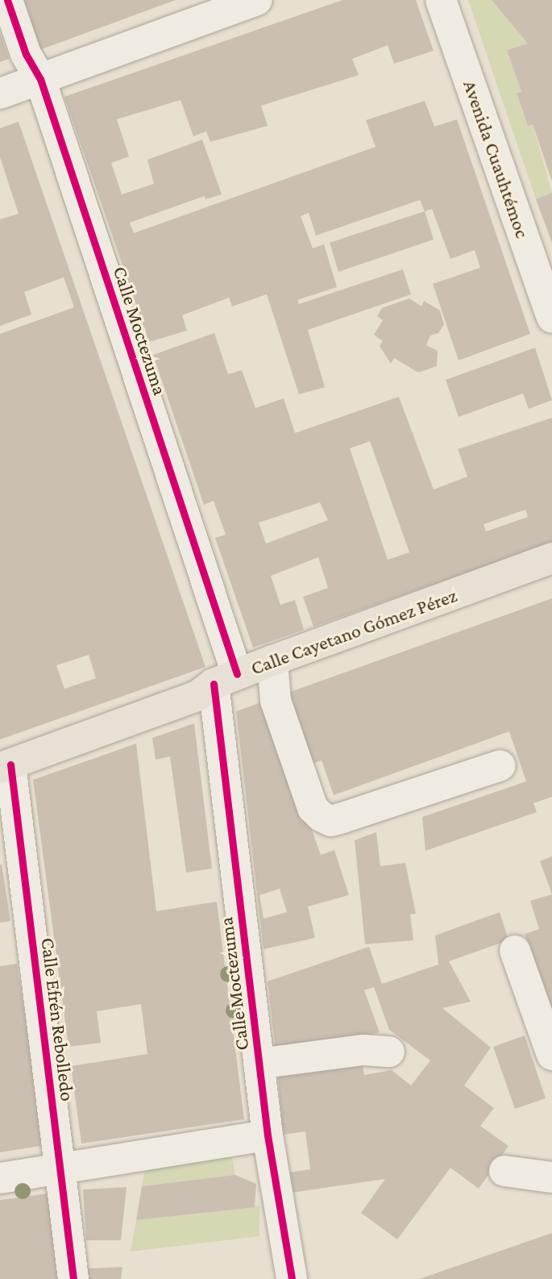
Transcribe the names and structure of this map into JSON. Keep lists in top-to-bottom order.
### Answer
{
  "streets": {
    "main road": ["Calle Cayetano Gómez Pérez"],
    "street": ["Avenida Cuauhtémoc", "Calle Moctezuma", "Calle Efrén Rebolledo"]
  },
  "crossings": [
    ["Calle Moctezuma", "Calle Cayetano Gómez Pérez"],
    ["Calle Cayetano Gómez Pérez", "Calle Efrén Rebolledo"]
  ]
}
